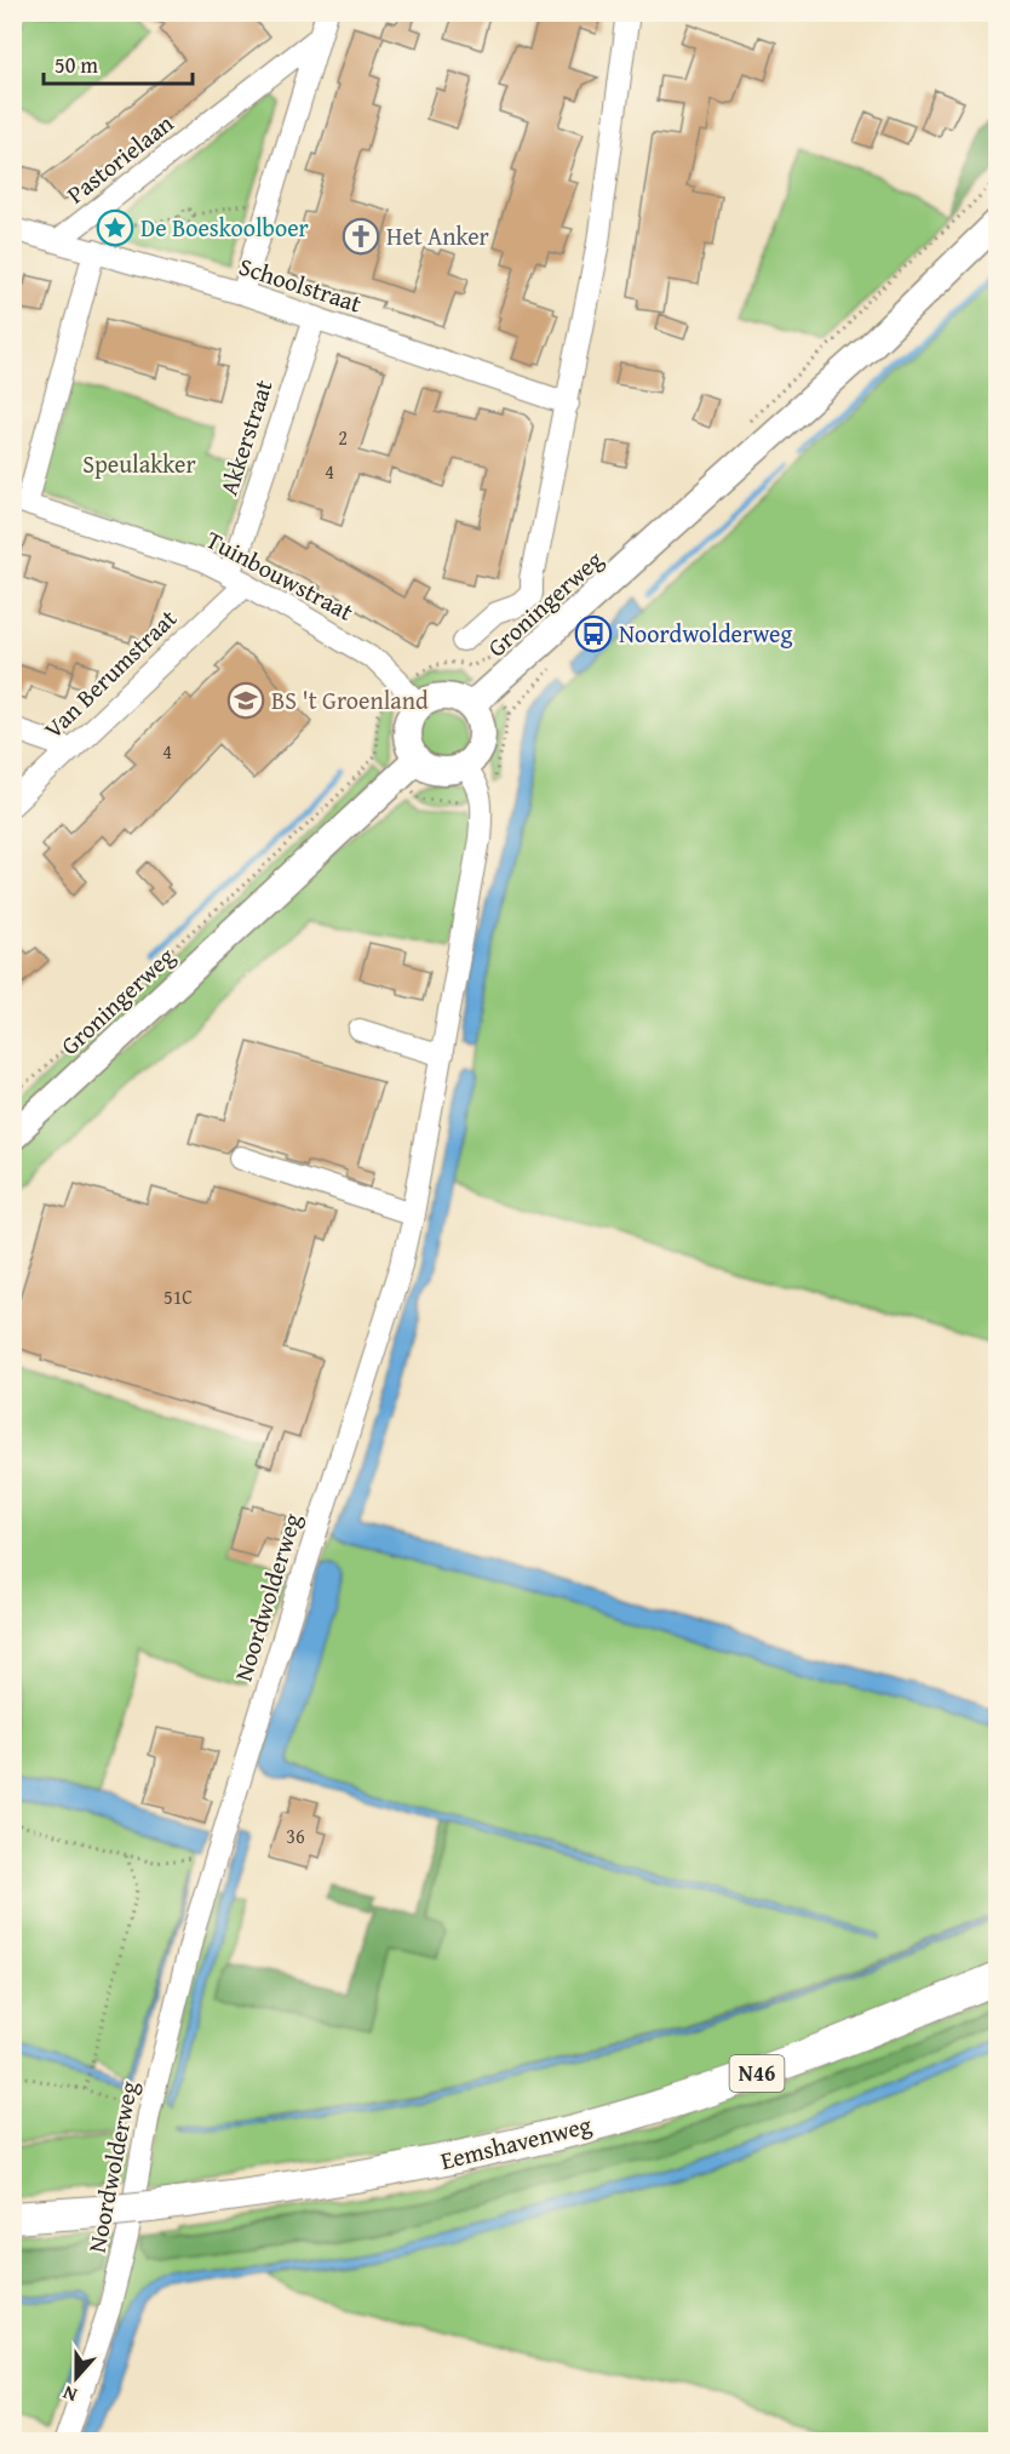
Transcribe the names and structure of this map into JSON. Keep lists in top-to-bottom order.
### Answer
{
  "streets": {
    "highway": ["N46", "Eemshavenweg"],
    "main road": ["Groningerweg"],
    "street": [
      "Pastorielaan",
      "Schoolstraat",
      "Akkerstraat",
      "Tuinbouwstraat",
      "Van Berumstraat",
      "Noordwolderweg"
    ]
  },
  "crossings": [
    ["Pastorielaan", "Schoolstraat"],
    ["Schoolstraat", "Akkerstraat"],
    ["Akkerstraat", "Tuinbouwstraat"],
    ["Akkerstraat", "Van Berumstraat"],
    ["Tuinbouwstraat", "Groningerweg"],
    ["Tuinbouwstraat", "Van Berumstraat"],
    ["Tuinbouwstraat", "Noordwolderweg"],
    ["Groningerweg", "Noordwolderweg"],
    ["N46", "Eemshavenweg"]
  ],
  "parks": ["Speulakker"],
  "places": {
    "place": ["De Boeskoolboer"],
    "church": ["Het Anker"],
    "bus stop": ["Noordwolderweg"],
    "school or university": ["BS 't Groenland"]
  },
  "house_numbers": [
    "2",
    "4",
    "4",
    "51C",
    "36"
  ],
  "scale_bar": "50 m",
  "north": "bottom"
}
